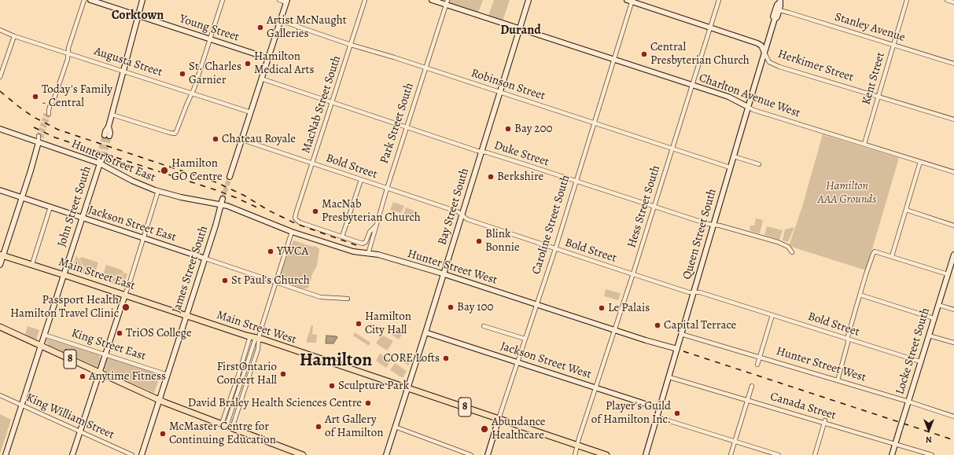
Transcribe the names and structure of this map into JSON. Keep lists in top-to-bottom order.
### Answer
{
  "streets": {
    "main road": ["Main Street East", "Main Street West", "8"],
    "street": [
      "Stanley Avenue",
      "Young Street",
      "Augusta Street",
      "Herkimer Street",
      "Kent Street",
      "Robinson Street",
      "Charlton Avenue West",
      "MacNab Street South",
      "Park Street South",
      "Duke Street",
      "Hunter Street East",
      "Bold Street",
      "John Street South",
      "Bay Street South",
      "Hess Street South",
      "Jackson Street East",
      "Caroline Street South",
      "Queen Street South",
      "Hunter Street West",
      "James Street South",
      "King Street East",
      "Locke Street South",
      "Jackson Street West",
      "Canada Street",
      "King William Street"
    ]
  },
  "crossings": [
    ["Stanley Avenue", "Kent Street"],
    ["Stanley Avenue", "Queen Street South"],
    ["Herkimer Street", "Kent Street"],
    ["Herkimer Street", "Hess Street South"],
    ["Herkimer Street", "Caroline Street South"],
    ["Herkimer Street", "Queen Street South"],
    ["Kent Street", "Charlton Avenue West"],
    ["Robinson Street", "MacNab Street South"],
    ["Robinson Street", "Park Street South"],
    ["Robinson Street", "Bay Street South"],
    ["Robinson Street", "Hess Street South"],
    ["Robinson Street", "Caroline Street South"],
    ["Robinson Street", "Queen Street South"],
    ["Charlton Avenue West", "Park Street South"],
    ["Charlton Avenue West", "Bay Street South"],
    ["Charlton Avenue West", "Hess Street South"],
    ["Charlton Avenue West", "Caroline Street South"],
    ["Charlton Avenue West", "Queen Street South"],
    ["MacNab Street South", "Duke Street"],
    ["MacNab Street South", "Bold Street"],
    ["Park Street South", "Duke Street"],
    ["Park Street South", "Bold Street"],
    ["Park Street South", "Hunter Street West"],
    ["Duke Street", "Bay Street South"],
    ["Duke Street", "Hess Street South"],
    ["Duke Street", "Caroline Street South"],
    ["Duke Street", "Queen Street South"],
    ["Hunter Street East", "John Street South"],
    ["Hunter Street East", "Hunter Street West"],
    ["Hunter Street East", "James Street South"],
    ["Bold Street", "Bay Street South"],
    ["Bold Street", "Hess Street South"],
    ["Bold Street", "Caroline Street South"],
    ["Bold Street", "Queen Street South"],
    ["Bold Street", "Locke Street South"],
    ["John Street South", "Jackson Street East"],
    ["John Street South", "Main Street East"],
    ["John Street South", "King Street East"],
    ["John Street South", "8"],
    ["John Street South", "King William Street"],
    ["Bay Street South", "Hunter Street West"],
    ["Bay Street South", "Main Street West"],
    ["Bay Street South", "Jackson Street West"],
    ["Hess Street South", "Hunter Street West"],
    ["Hess Street South", "Main Street West"],
    ["Hess Street South", "Jackson Street West"],
    ["Jackson Street East", "James Street South"],
    ["Caroline Street South", "Hunter Street West"],
    ["Caroline Street South", "Main Street West"],
    ["Caroline Street South", "Jackson Street West"],
    ["Queen Street South", "Hunter Street West"],
    ["Queen Street South", "Jackson Street West"],
    ["Queen Street South", "Canada Street"],
    ["Hunter Street West", "James Street South"],
    ["Hunter Street West", "Locke Street South"],
    ["James Street South", "Main Street East"],
    ["James Street South", "Main Street West"],
    ["James Street South", "King Street East"],
    ["James Street South", "8"],
    ["Main Street East", "Main Street West"],
    ["Locke Street South", "Canada Street"]
  ],
  "districts": ["Corktown", "Durand", "Hamilton"],
  "parks": ["Hamilton AAA Grounds"],
  "places": [
    "Artist McNaught Galleries",
    "Central Presbyterian Church",
    "Hamilton Medical Arts",
    "St. Charles Garnier",
    "Today's Family - Central",
    "Bay 200",
    "Chateau Royale",
    "Hamilton GO Centre",
    "Berkshire",
    "MacNab Presbyterian Church",
    "Blink Bonnie",
    "YWCA",
    "St Paul's Church",
    "Passport Health Hamilton Travel Clinic",
    "Bay 100",
    "Le Palais",
    "Hamilton City Hall",
    "Capital Terrace",
    "TriOS College",
    "CORE Lofts",
    "FirstOntario Concert Hall",
    "Anytime Fitness",
    "Sculpture Park",
    "David Braley Health Sciences Centre",
    "Player's Guild of Hamilton Inc.",
    "Art Gallery of Hamilton",
    "Abundance Healthcare",
    "McMaster Centre for Continuing Education"
  ],
  "north": "bottom"
}
